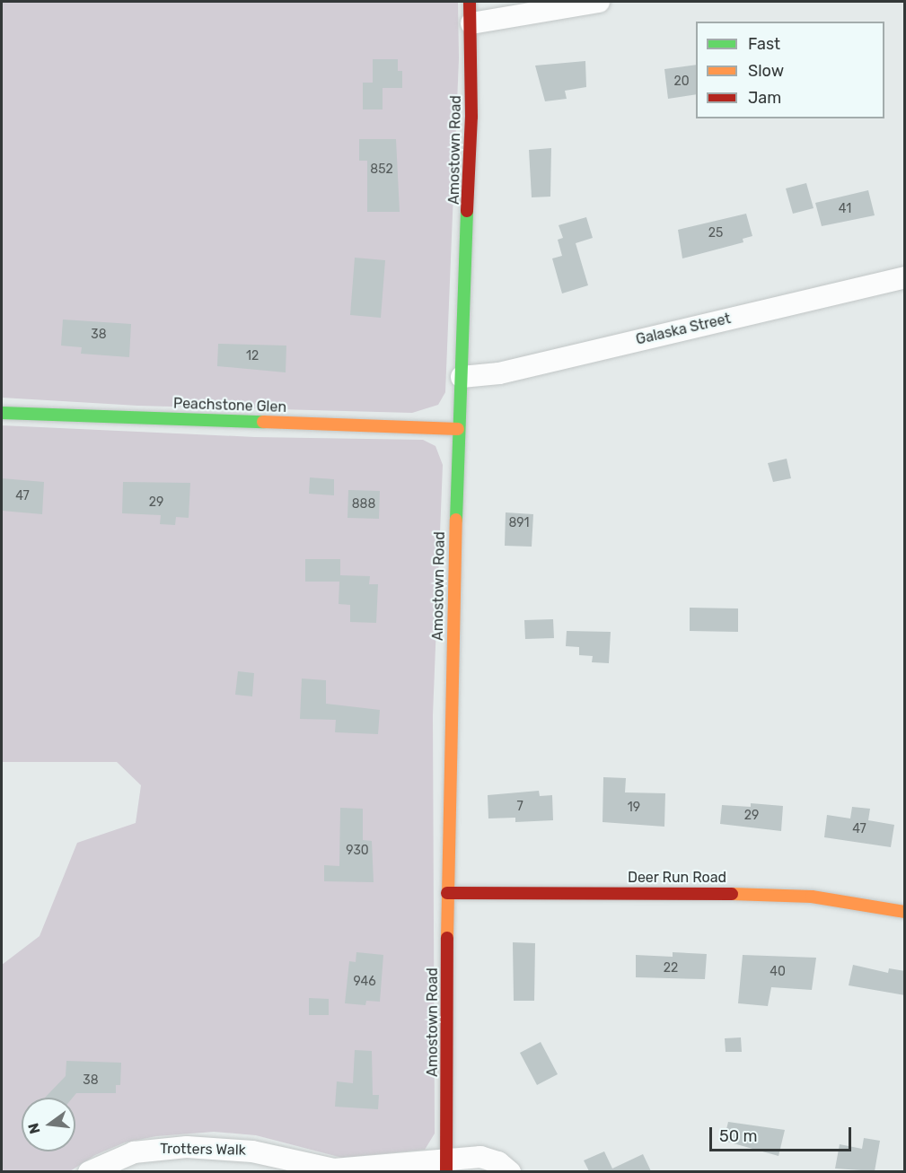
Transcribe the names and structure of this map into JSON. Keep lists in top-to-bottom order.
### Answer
{
  "streets": {
    "street": [
      "Amostown Road",
      "Galaska Street",
      "Peachstone Glen",
      "Deer Run Road",
      "Trotters Walk"
    ]
  },
  "crossings": [
    ["Amostown Road", "Galaska Street"],
    ["Amostown Road", "Peachstone Glen"],
    ["Amostown Road", "Deer Run Road"],
    ["Amostown Road", "Trotters Walk"]
  ],
  "house_numbers": [
    "20",
    "852",
    "41",
    "25",
    "38",
    "12",
    "47",
    "29",
    "888",
    "891",
    "7",
    "19",
    "29",
    "47",
    "930",
    "22",
    "40",
    "946",
    "38"
  ],
  "legend": ["Fast", "Slow", "Jam"],
  "scale_bar": "50 m",
  "north": "left"
}
